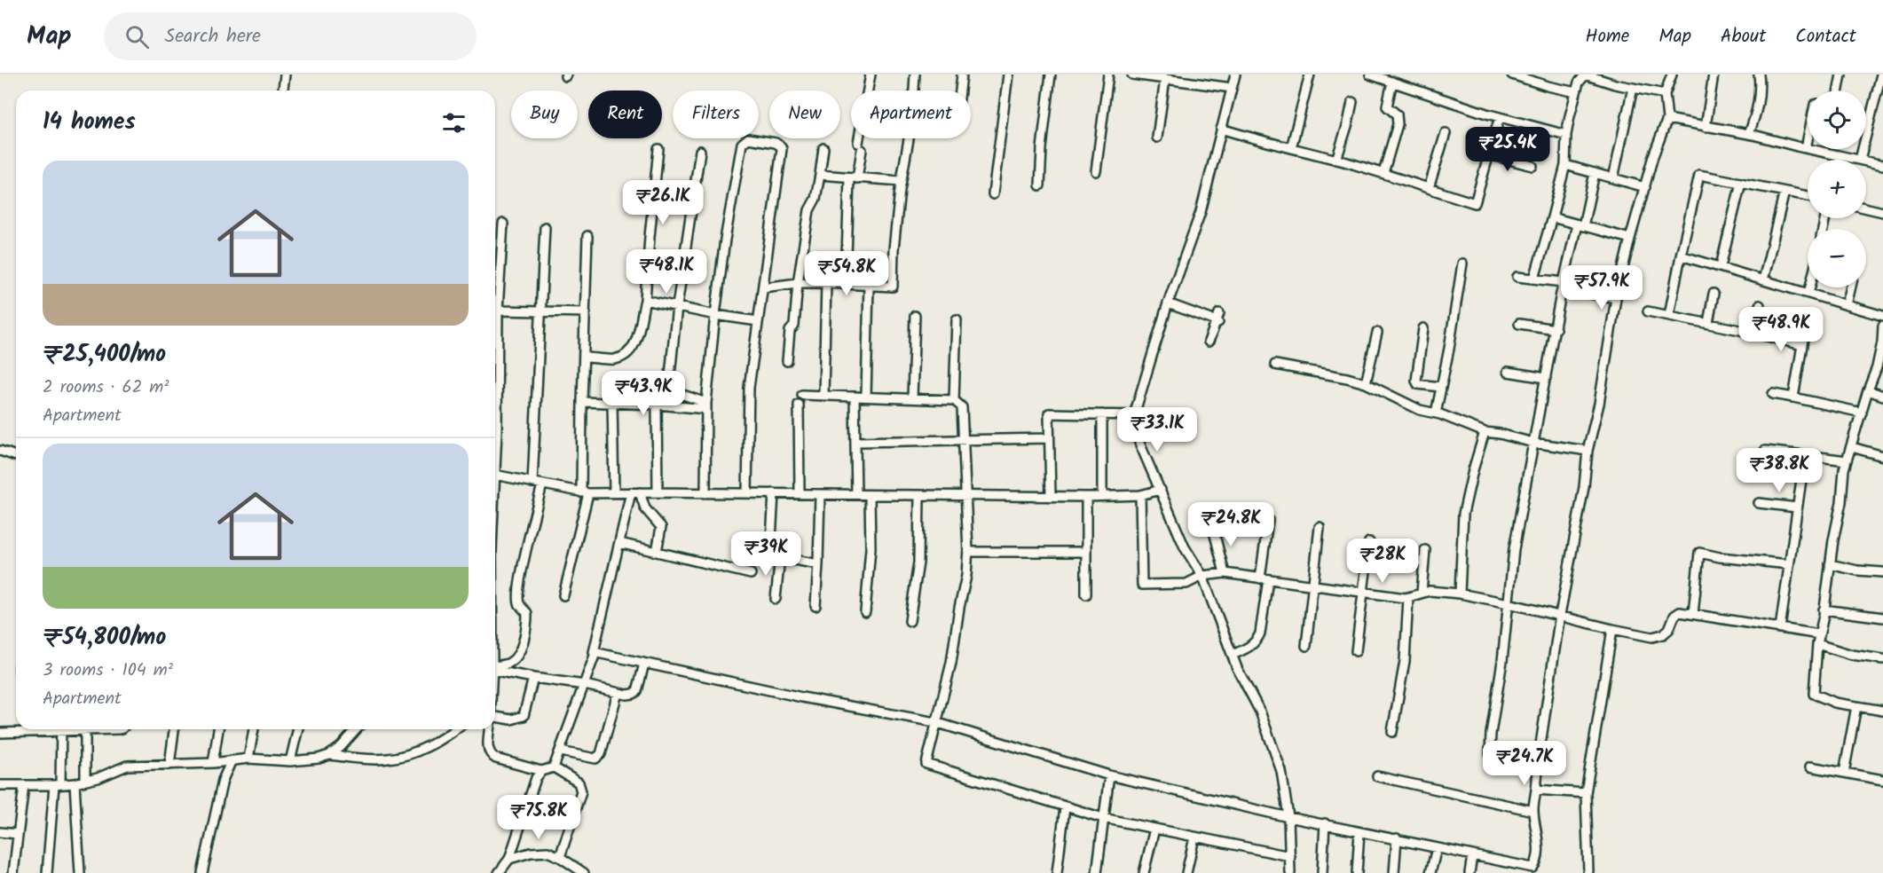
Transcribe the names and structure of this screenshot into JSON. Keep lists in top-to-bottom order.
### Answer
{
  "page": {
    "header": "Map",
    "search": "Search here",
    "nav": [
      "Home",
      "Map",
      "About",
      "Contact"
    ],
    "map_buttons": ["+", "−"],
    "chip": [
      "Buy",
      "Rent",
      "Filters",
      "New",
      "Apartment"
    ],
    "heading": "14 homes",
    "price": [
      "₹25.4K",
      "₹26.1K",
      "₹48.1K",
      "₹54.8K",
      "₹57.9K",
      "₹48.9K",
      "₹43.9K",
      "₹33.1K",
      "₹38.8K",
      "₹24.8K",
      "₹39K",
      "₹28K",
      "₹24.7K",
      "₹75.8K"
    ],
    "list": [
      {
        "name": "₹25,400/mo",
        "note": "2 rooms · 62 m² · Apartment"
      },
      {
        "name": "₹54,800/mo",
        "note": "3 rooms · 104 m² · Apartment"
      }
    ]
  }
}
